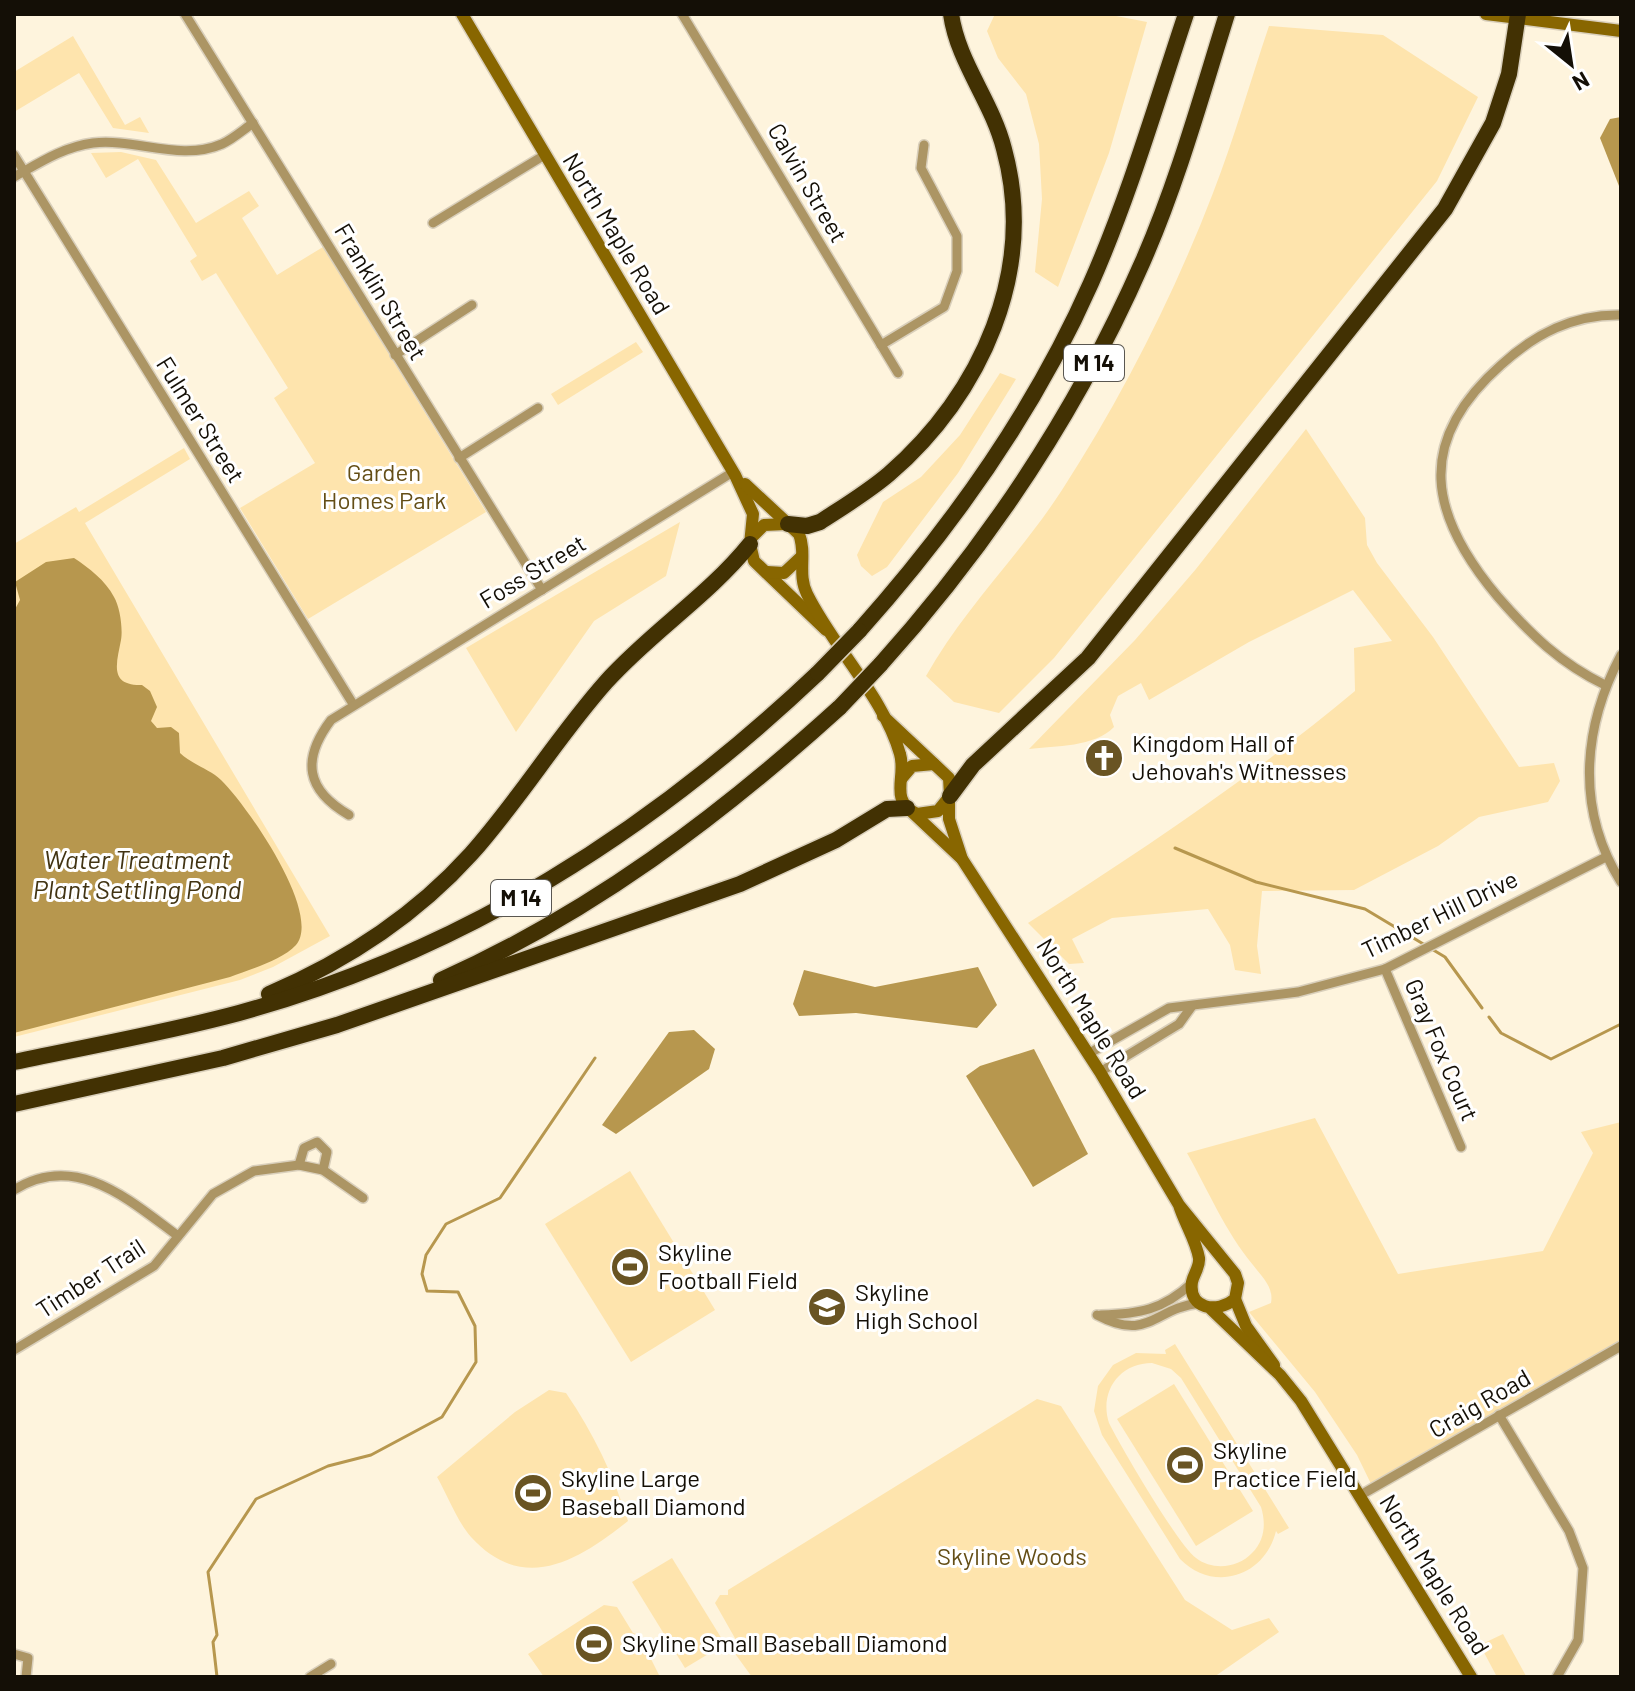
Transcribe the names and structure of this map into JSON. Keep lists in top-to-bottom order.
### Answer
{
  "streets": {
    "highway": ["M 14"],
    "main road": ["North Maple Road"],
    "street": [
      "Calvin Street",
      "Franklin Street",
      "Fulmer Street",
      "Foss Street",
      "Timber Hill Drive",
      "Gray Fox Court",
      "Timber Trail",
      "Craig Road"
    ]
  },
  "crossings": [
    ["North Maple Road", "Foss Street"],
    ["North Maple Road", "Timber Hill Drive"],
    ["North Maple Road", "Craig Road"],
    ["Franklin Street", "Foss Street"],
    ["Fulmer Street", "Foss Street"],
    ["Timber Hill Drive", "Gray Fox Court"]
  ],
  "water": ["Water Treatment Plant Settling Pond"],
  "parks": ["Garden Homes Park", "Skyline Woods"],
  "places": {
    "church": ["Kingdom Hall of Jehovah's Witnesses"],
    "sports": [
      "Skyline Football Field",
      "Skyline Practice Field",
      "Skyline Large Baseball Diamond",
      "Skyline Small Baseball Diamond"
    ],
    "school or university": ["Skyline High School"]
  },
  "north": "bottom right"
}
